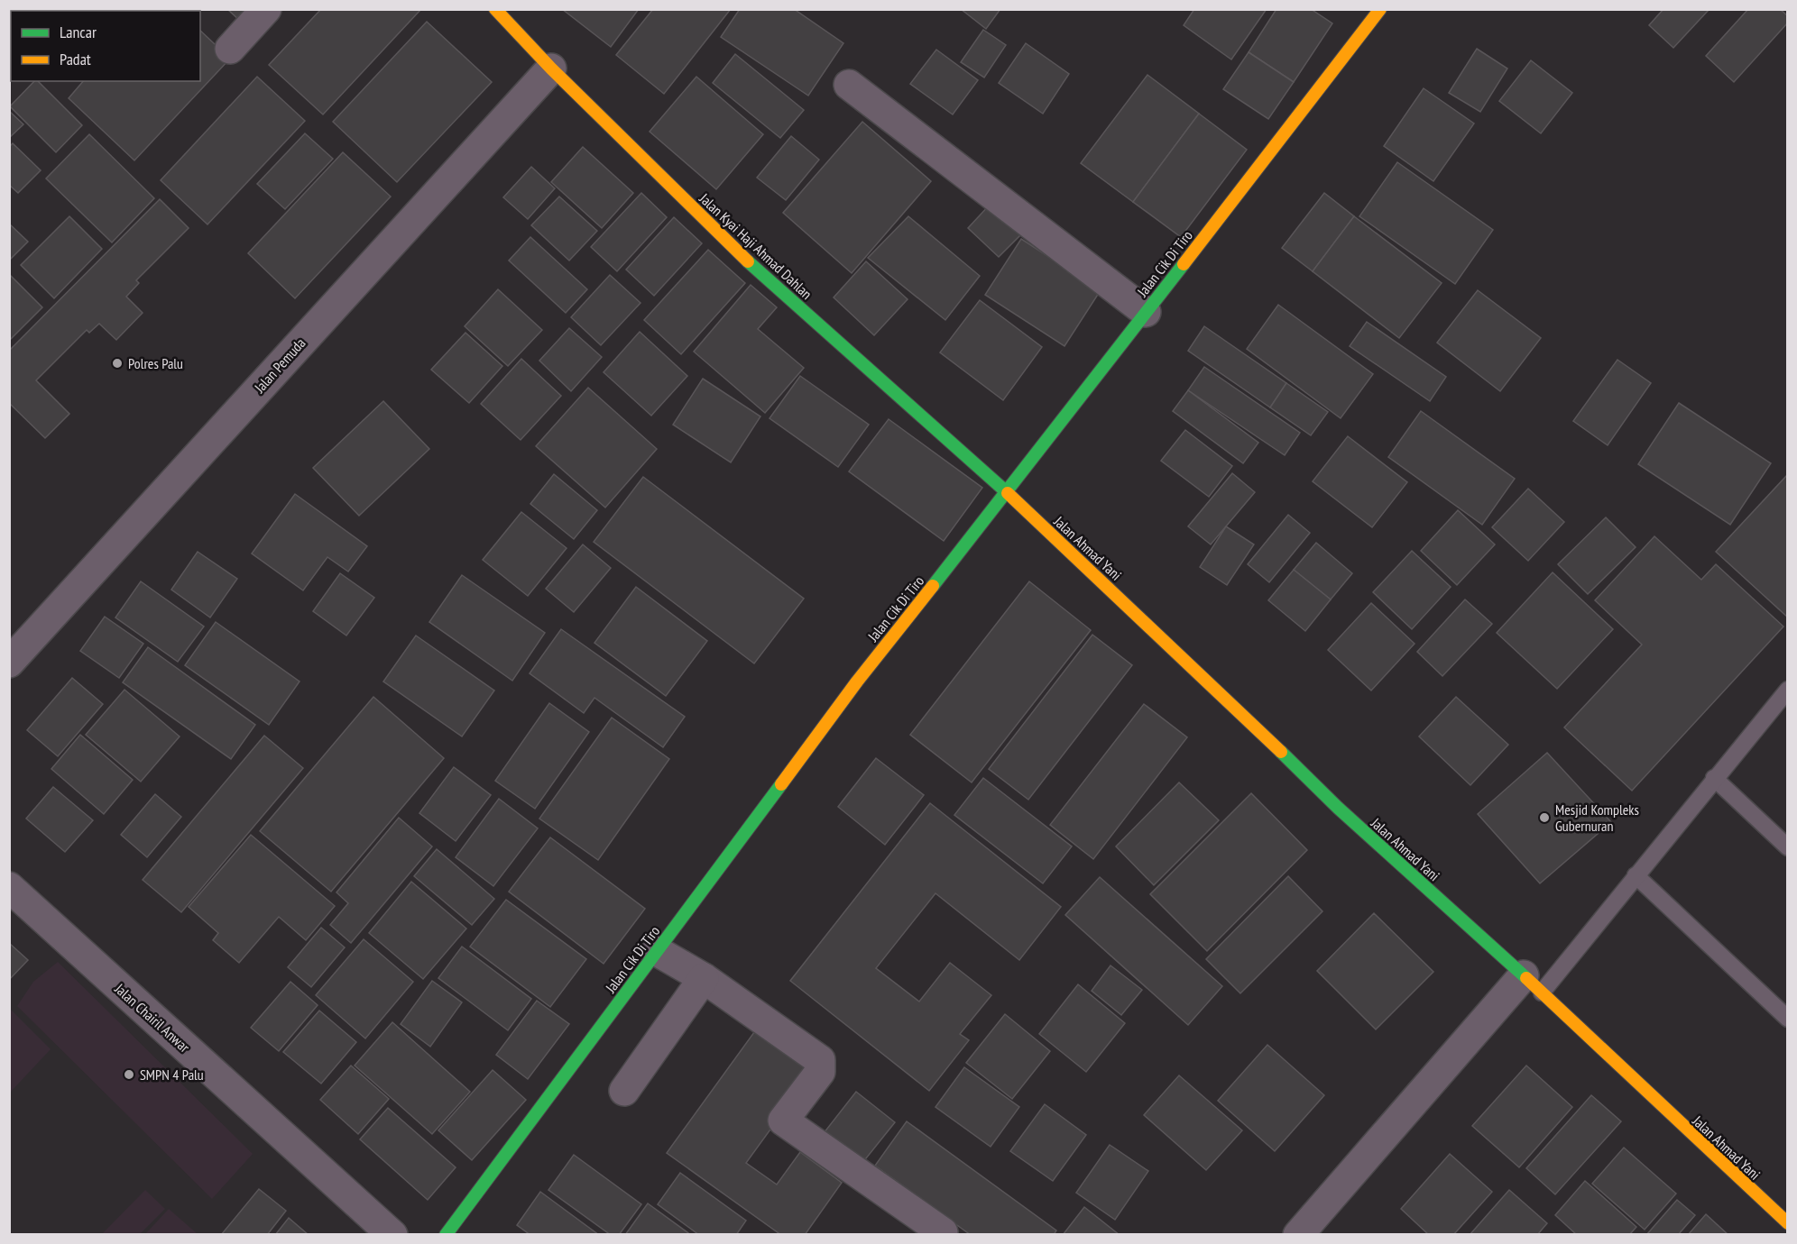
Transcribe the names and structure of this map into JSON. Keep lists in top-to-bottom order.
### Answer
{
  "streets": {
    "street": [
      "Jalan Kyai Haji Ahmad Dahlan",
      "Jalan Cik Di Tiro",
      "Jalan Pemuda",
      "Jalan Ahmad Yani",
      "Jalan Chairil Anwar"
    ]
  },
  "crossings": [
    ["Jalan Kyai Haji Ahmad Dahlan", "Jalan Cik Di Tiro"],
    ["Jalan Kyai Haji Ahmad Dahlan", "Jalan Pemuda"],
    ["Jalan Kyai Haji Ahmad Dahlan", "Jalan Ahmad Yani"],
    ["Jalan Cik Di Tiro", "Jalan Ahmad Yani"]
  ],
  "places": ["Polres Palu", "Mesjid Kompleks Gubernuran", "SMPN 4 Palu"],
  "legend": ["Lancar", "Padat"]
}
